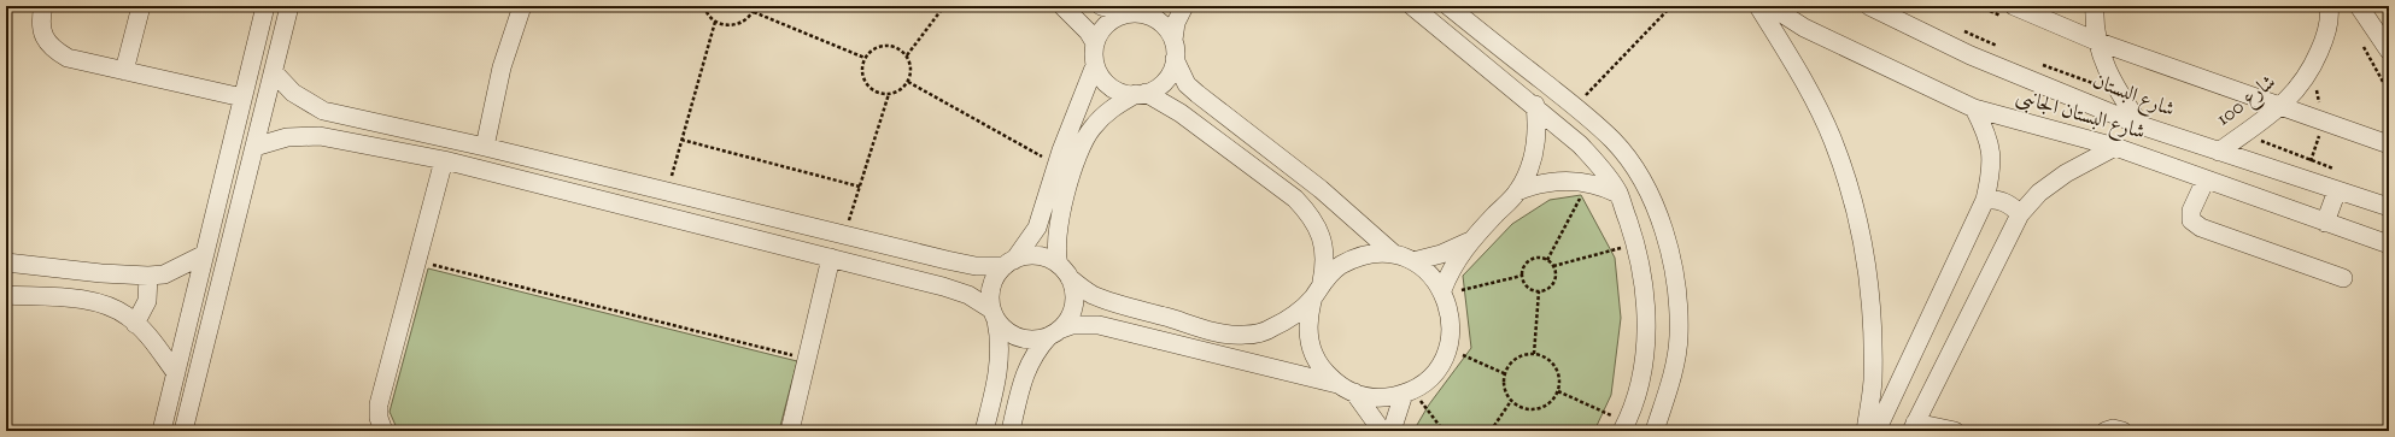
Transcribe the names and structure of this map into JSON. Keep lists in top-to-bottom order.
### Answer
{
  "streets": {
    "street": ["شارع البستان", "شارع 100", "شارع البستان الجانبى"]
  },
  "crossings": [
    ["شارع البستان", "شارع 100"]
  ]
}
